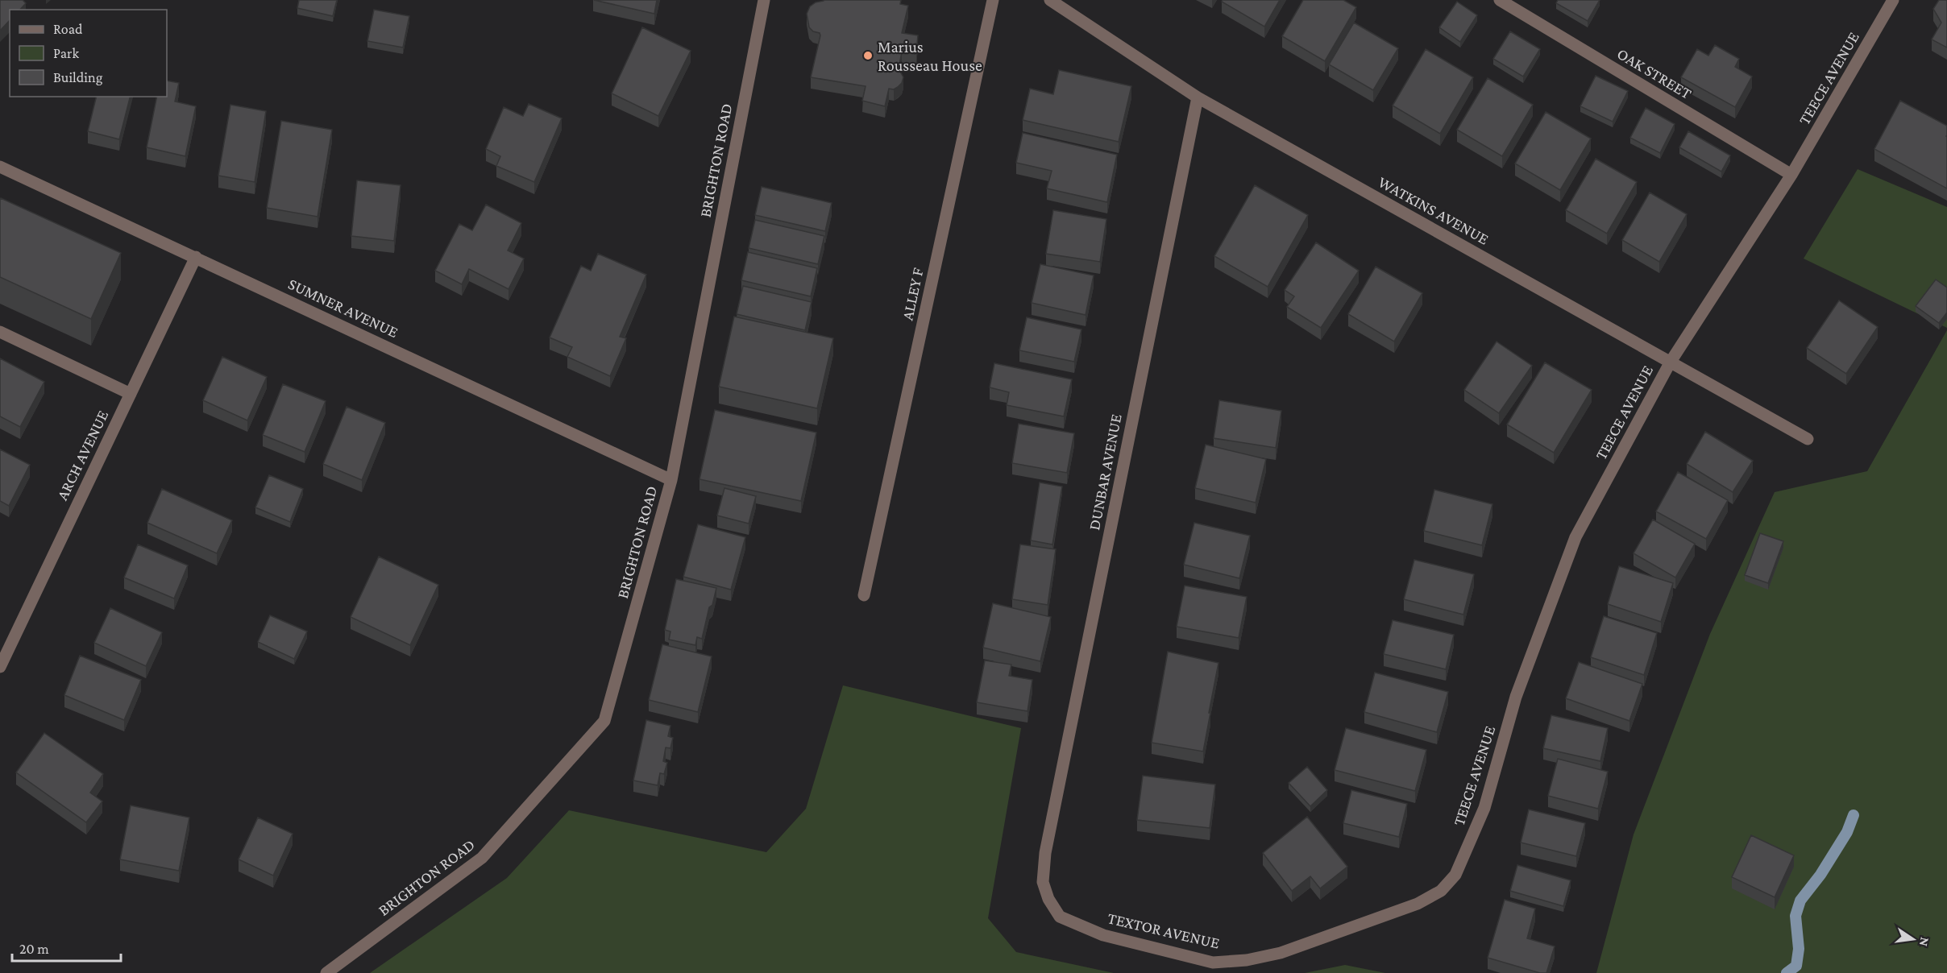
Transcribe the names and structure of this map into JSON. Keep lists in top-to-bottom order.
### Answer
{
  "streets": {
    "street": [
      "OAK STREET",
      "TEECE AVENUE",
      "BRIGHTON ROAD",
      "WATKINS AVENUE",
      "ALLEY F",
      "SUMNER AVENUE",
      "ARCH AVENUE",
      "DUNBAR AVENUE",
      "TEXTOR AVENUE"
    ]
  },
  "crossings": [
    ["OAK STREET", "TEECE AVENUE"],
    ["TEECE AVENUE", "WATKINS AVENUE"],
    ["TEECE AVENUE", "TEXTOR AVENUE"],
    ["BRIGHTON ROAD", "SUMNER AVENUE"],
    ["WATKINS AVENUE", "DUNBAR AVENUE"],
    ["SUMNER AVENUE", "ARCH AVENUE"],
    ["DUNBAR AVENUE", "TEXTOR AVENUE"]
  ],
  "places": ["Marius Rousseau House"],
  "legend": ["Road", "Park", "Building"],
  "scale_bar": "20 m",
  "north": "right"
}
